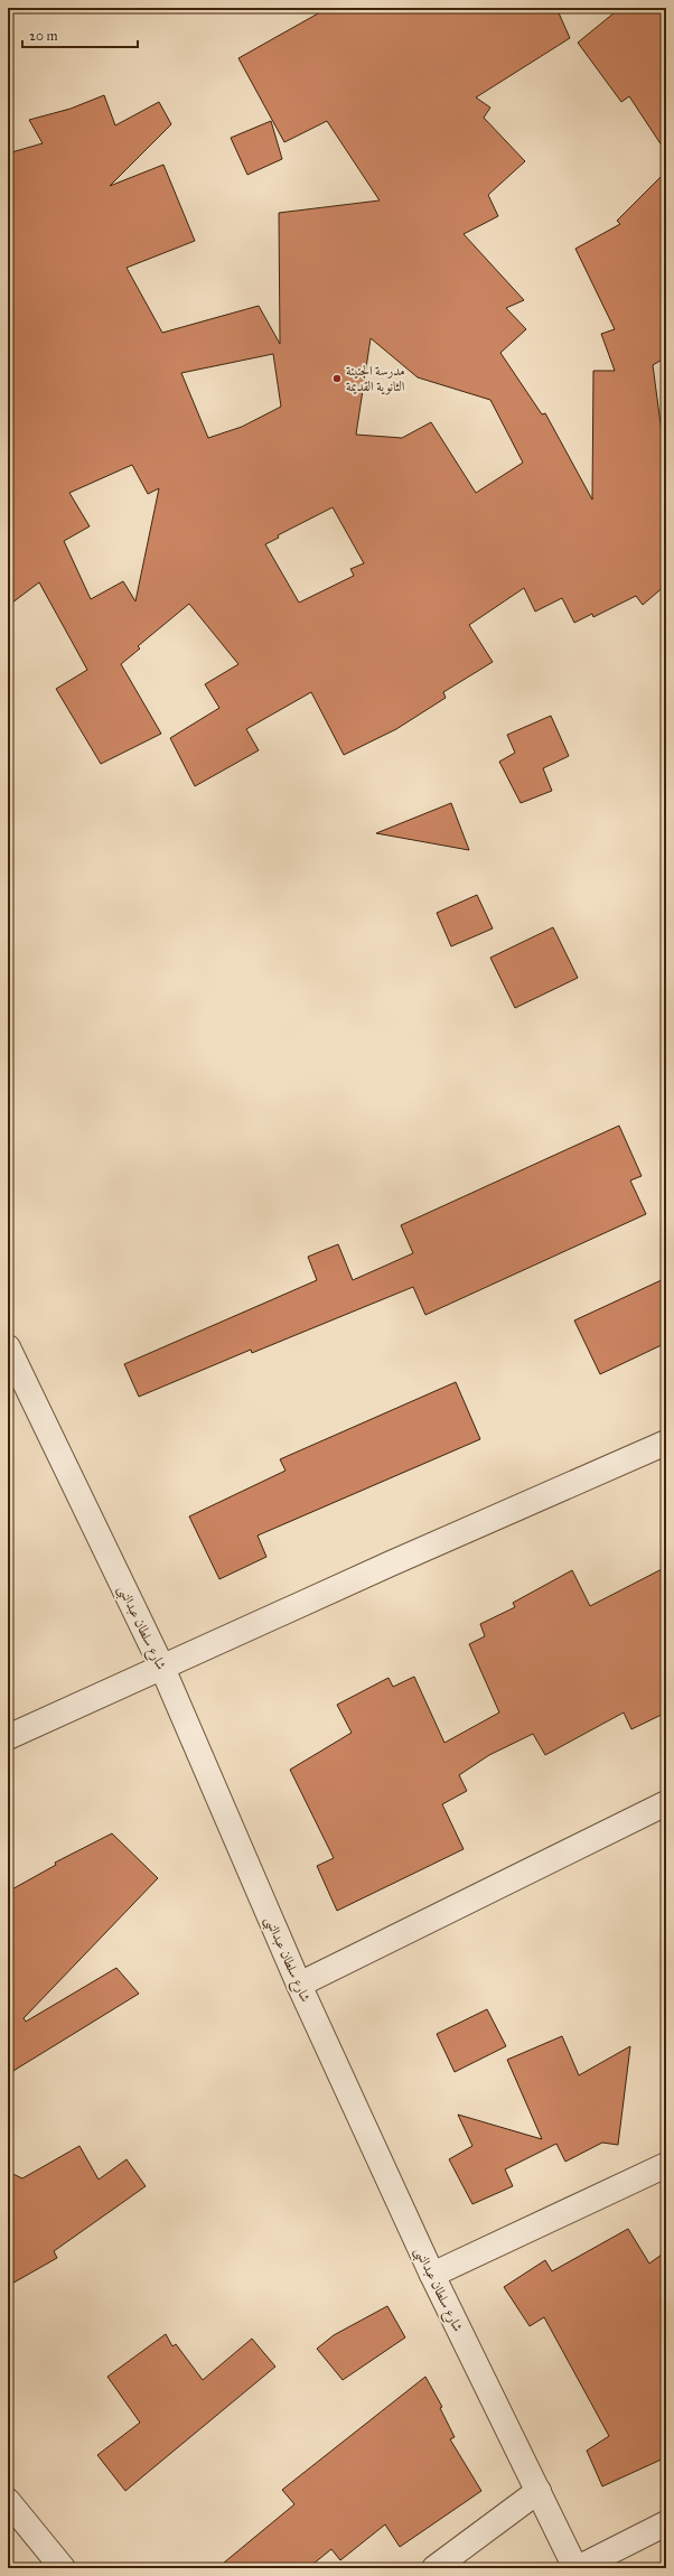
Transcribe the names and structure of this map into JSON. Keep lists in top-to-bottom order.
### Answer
{
  "streets": {
    "street": ["شارع سلطان عبدالنبى"]
  },
  "places": ["مدرسة الجنينة الثانوية القديمة"],
  "scale_bar": "20 m"
}
